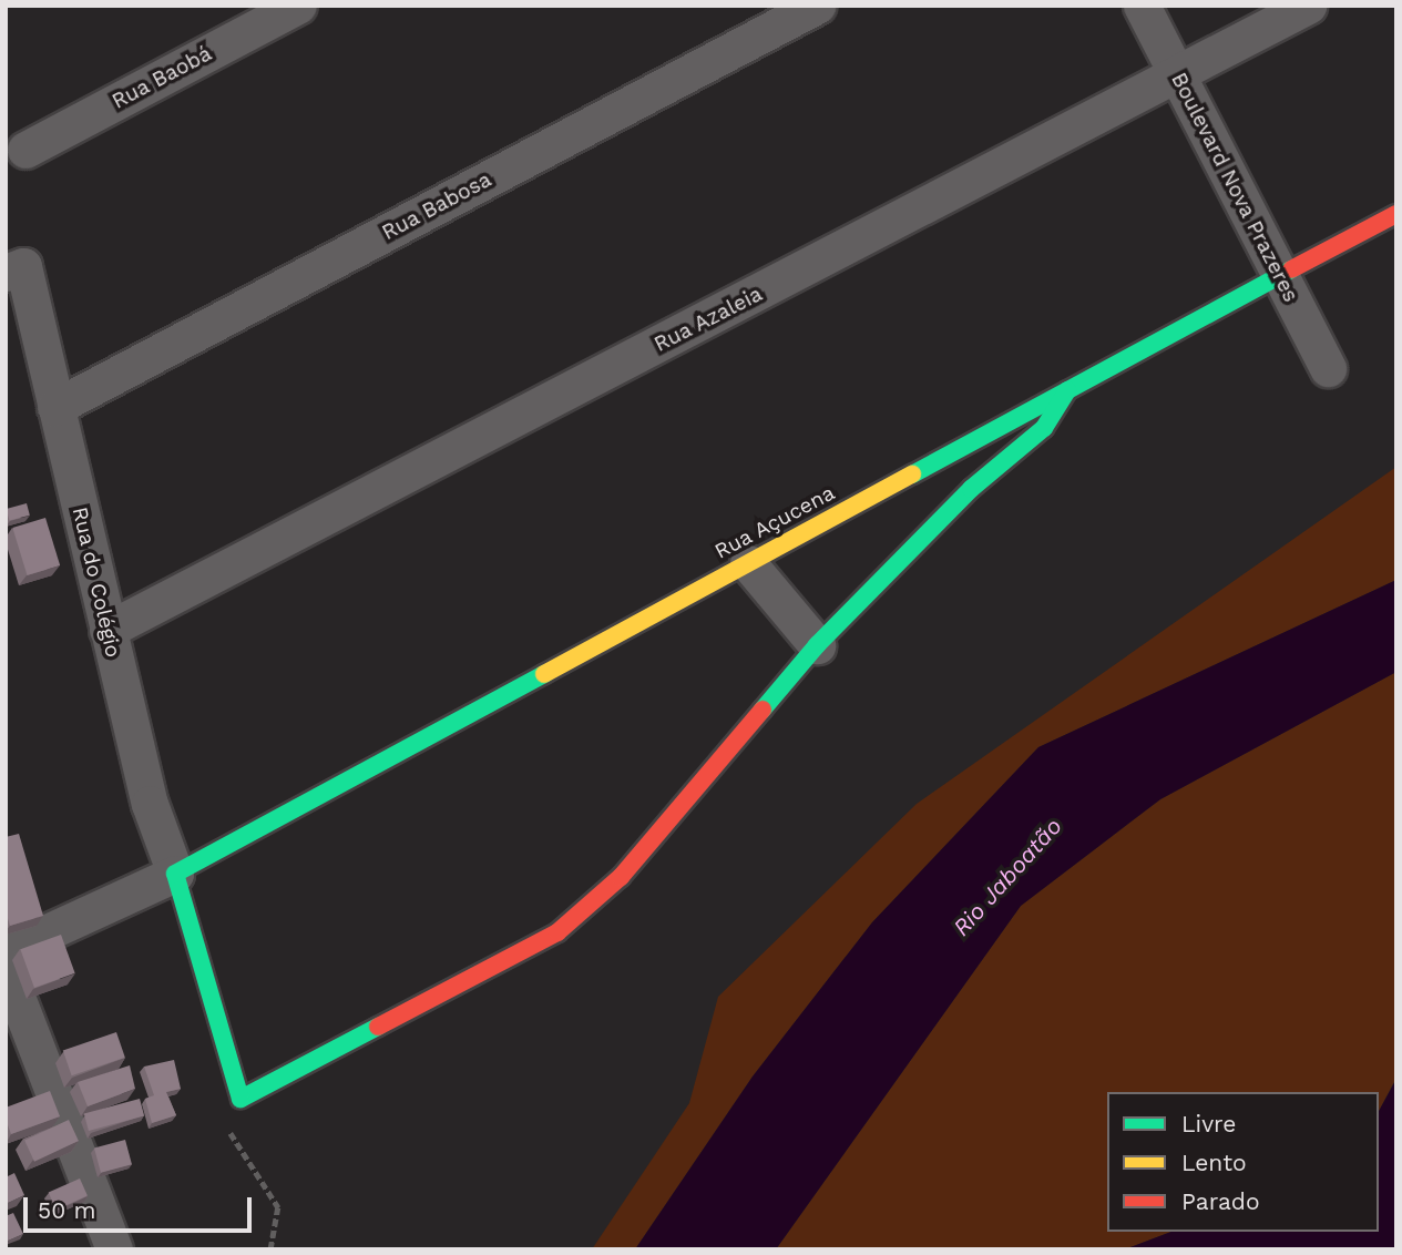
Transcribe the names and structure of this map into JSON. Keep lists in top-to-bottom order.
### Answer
{
  "streets": {
    "street": [
      "Rua Baobá",
      "Boulevard Nova Prazeres",
      "Rua Babosa",
      "Rua Azaleia",
      "Rua Açucena",
      "Rua do Colégio"
    ]
  },
  "crossings": [
    ["Boulevard Nova Prazeres", "Rua Azaleia"],
    ["Boulevard Nova Prazeres", "Rua Açucena"],
    ["Rua Babosa", "Rua do Colégio"],
    ["Rua Azaleia", "Rua do Colégio"],
    ["Rua Açucena", "Rua do Colégio"]
  ],
  "water": ["Rio Jaboatão"],
  "legend": ["Livre", "Lento", "Parado"],
  "scale_bar": "50 m"
}
